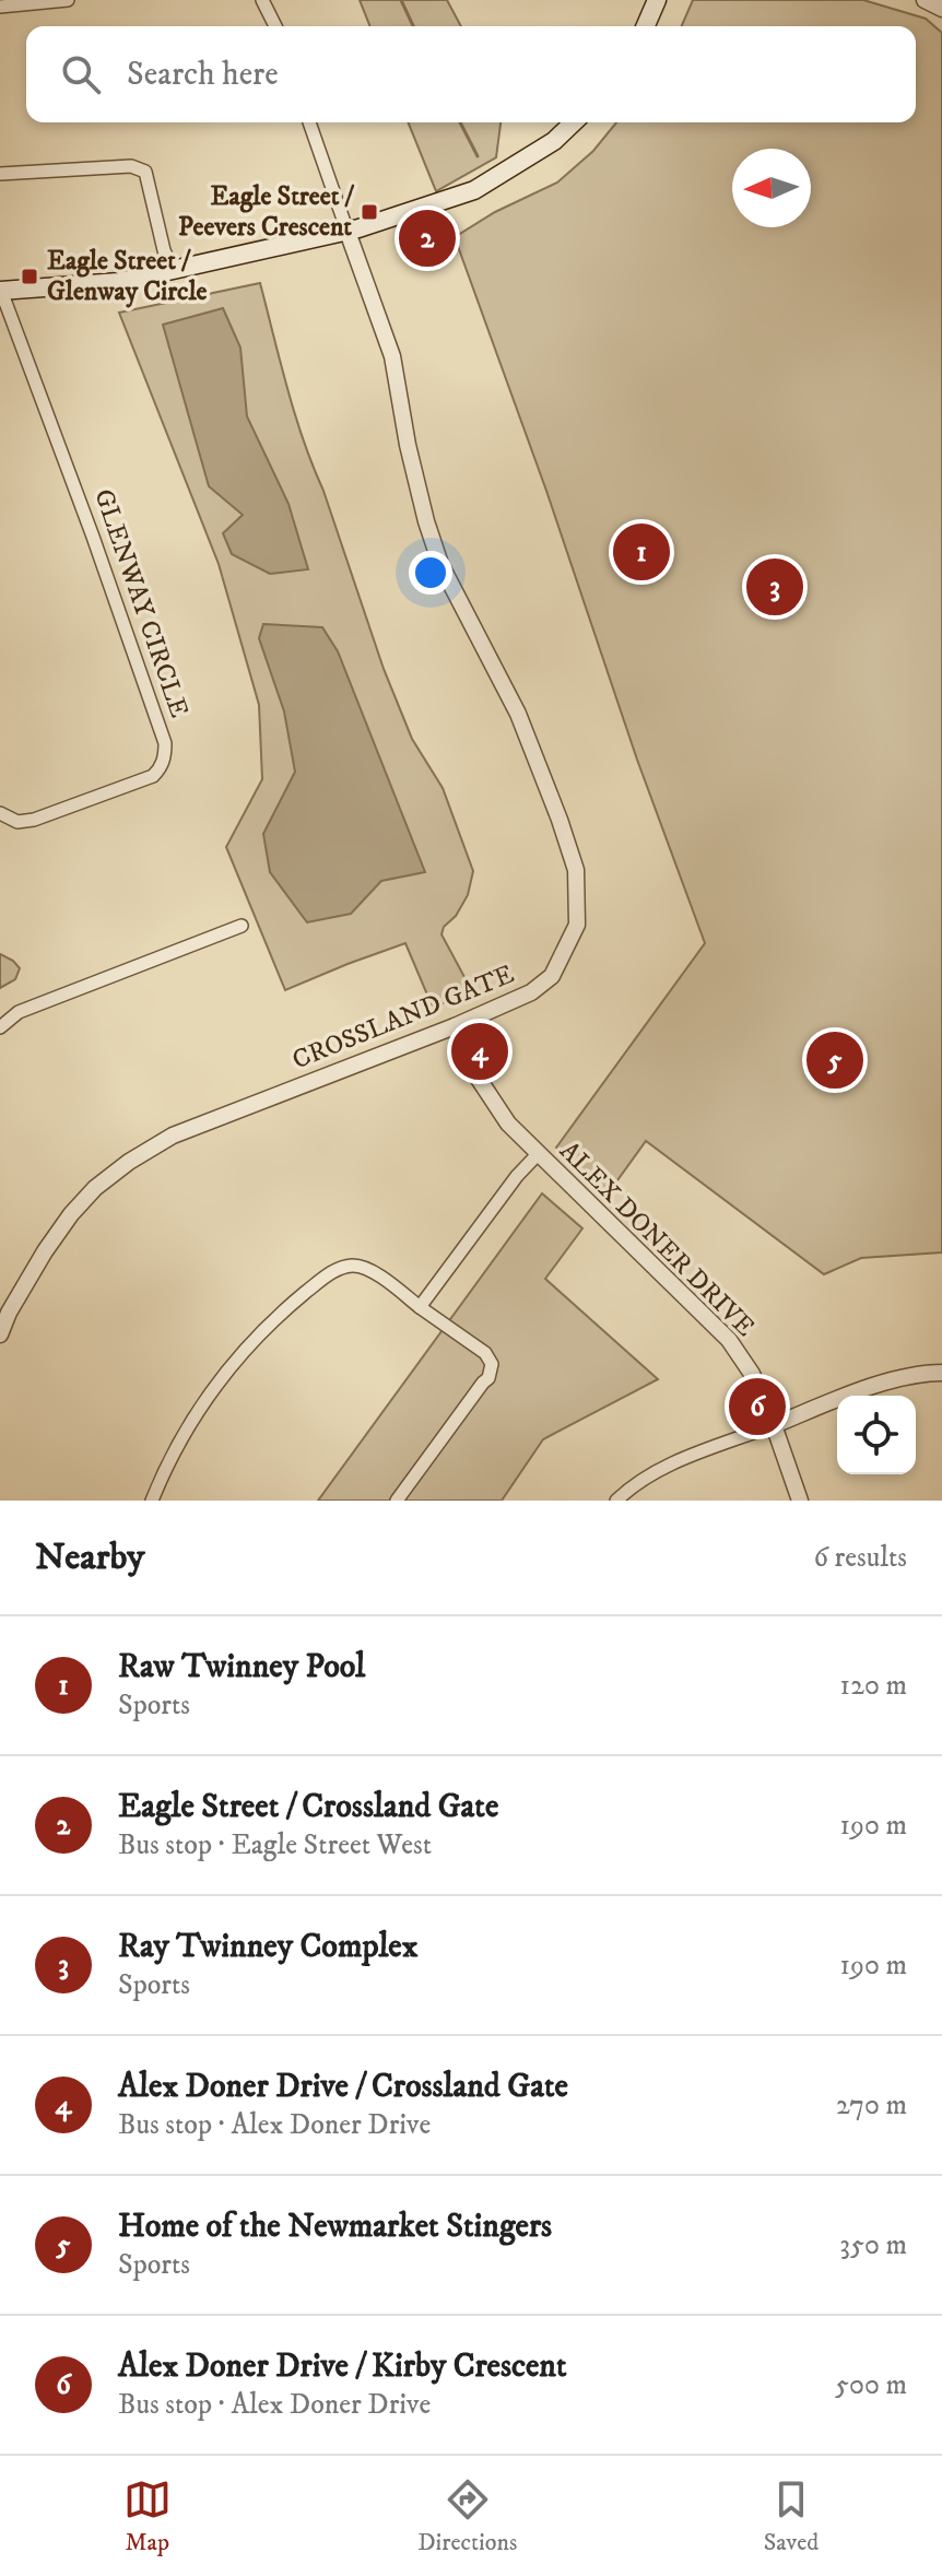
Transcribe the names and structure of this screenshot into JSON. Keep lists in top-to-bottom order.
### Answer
{
  "streets": {
    "street": ["GLENWAY CIRCLE", "CROSSLAND GATE", "ALEX DONER DRIVE"]
  },
  "crossings": [
    ["CROSSLAND GATE", "ALEX DONER DRIVE"]
  ],
  "places": {
    "transit": ["Eagle Street / Peevers Crescent", "Eagle Street / Glenway Circle"]
  },
  "north": "left",
  "page": {
    "search": "Search here",
    "pins": [
      "2",
      "1",
      "3",
      "4",
      "5",
      "6"
    ],
    "heading": ["Nearby", "6 results"],
    "list": [
      {
        "mark": "1",
        "name": "Raw Twinney Pool",
        "note": "Sports",
        "value": "120 m"
      },
      {
        "mark": "2",
        "name": "Eagle Street / Crossland Gate",
        "note": "Bus stop · Eagle Street West",
        "value": "190 m"
      },
      {
        "mark": "3",
        "name": "Ray Twinney Complex",
        "note": "Sports",
        "value": "190 m"
      },
      {
        "mark": "4",
        "name": "Alex Doner Drive / Crossland Gate",
        "note": "Bus stop · Alex Doner Drive",
        "value": "270 m"
      },
      {
        "mark": "5",
        "name": "Home of the Newmarket Stingers",
        "note": "Sports",
        "value": "350 m"
      },
      {
        "mark": "6",
        "name": "Alex Doner Drive / Kirby Crescent",
        "note": "Bus stop · Alex Doner Drive",
        "value": "500 m"
      }
    ],
    "nav": ["Map", "Directions", "Saved"]
  }
}
